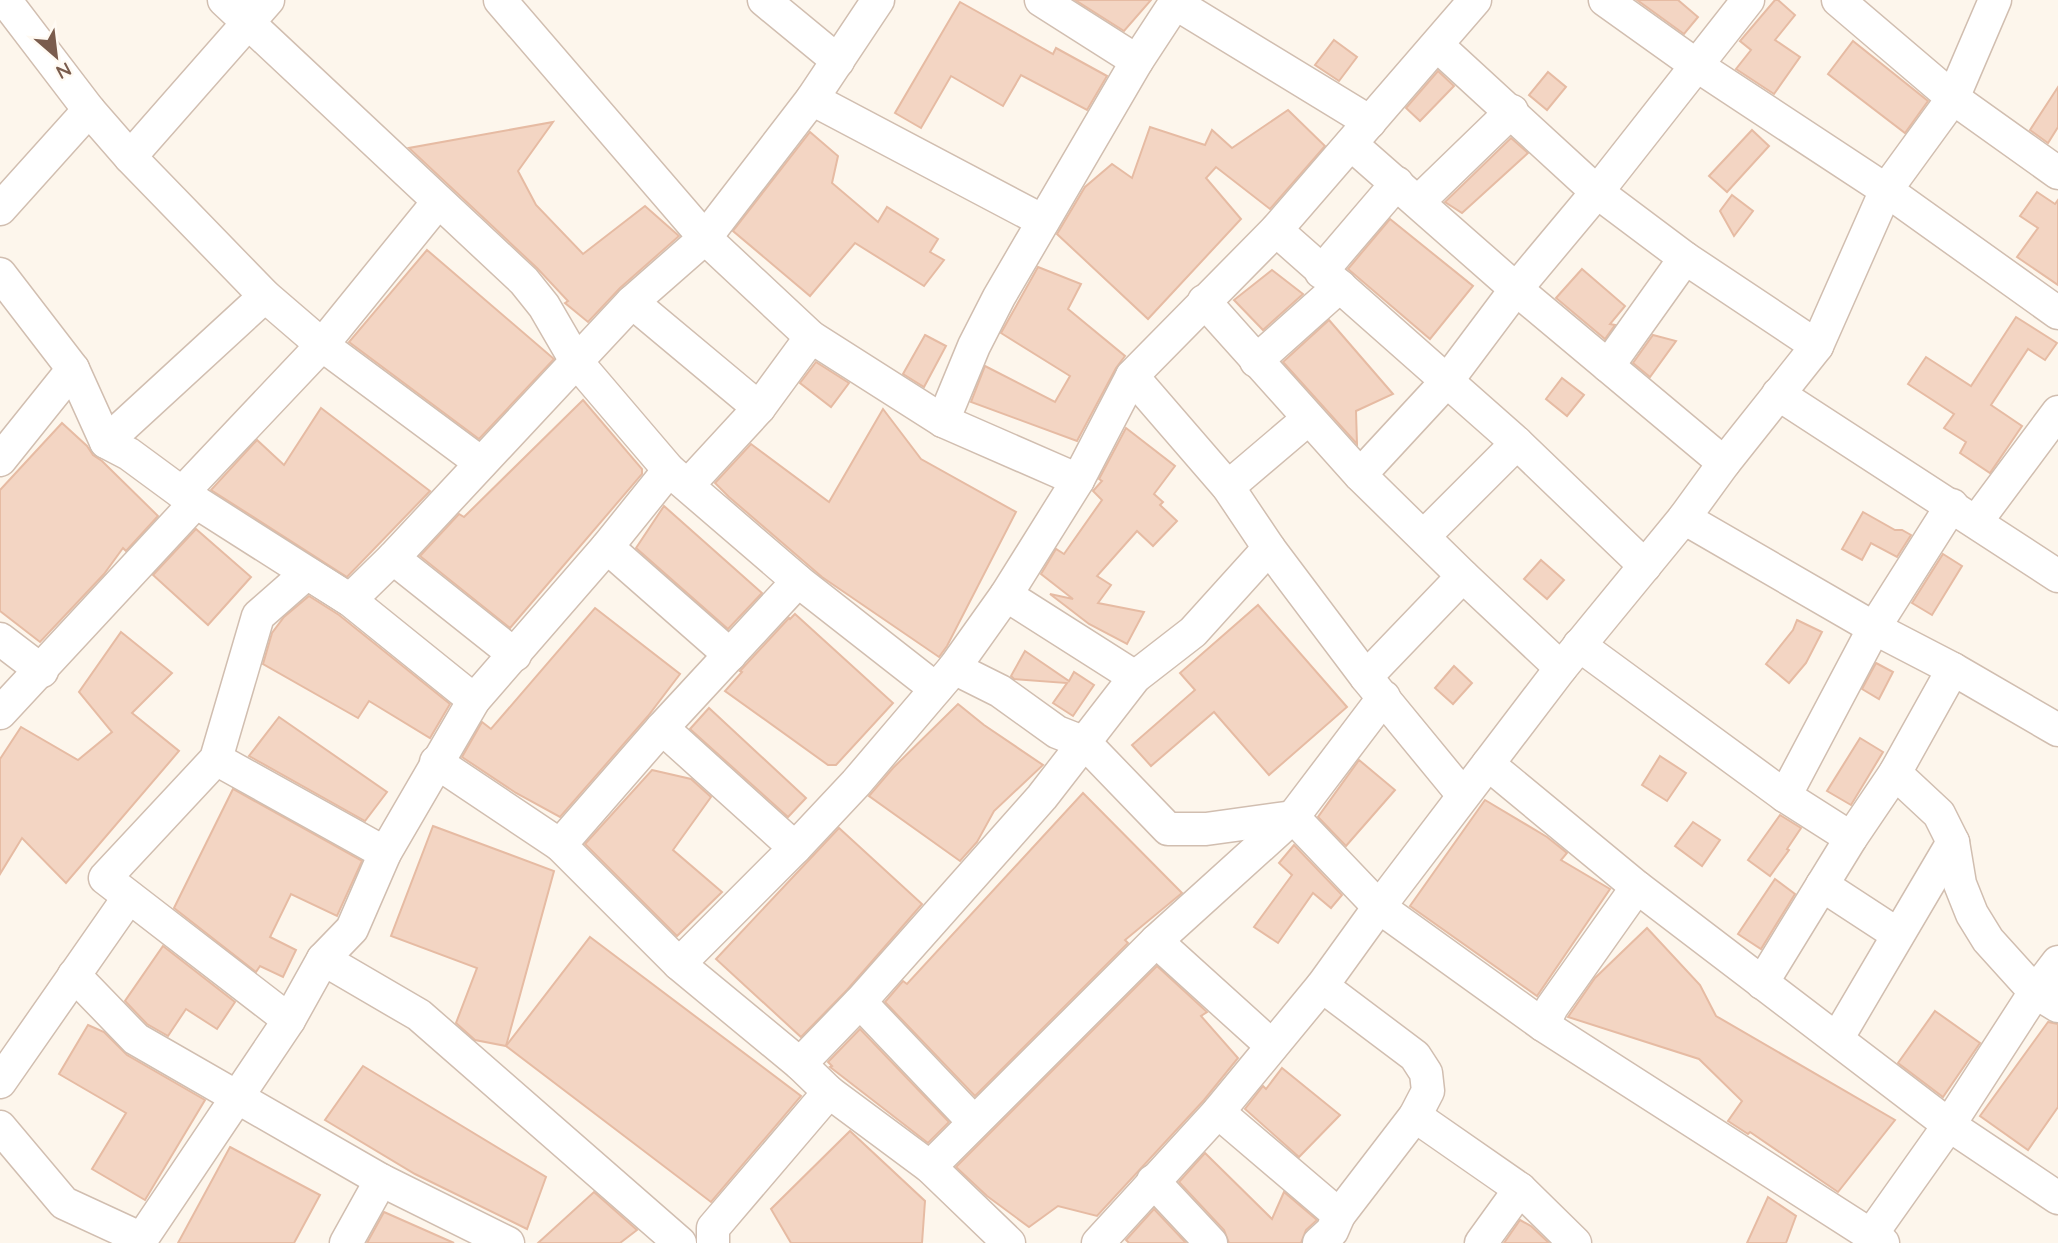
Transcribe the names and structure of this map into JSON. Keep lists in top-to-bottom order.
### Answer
{
  "north": "bottom right"
}
